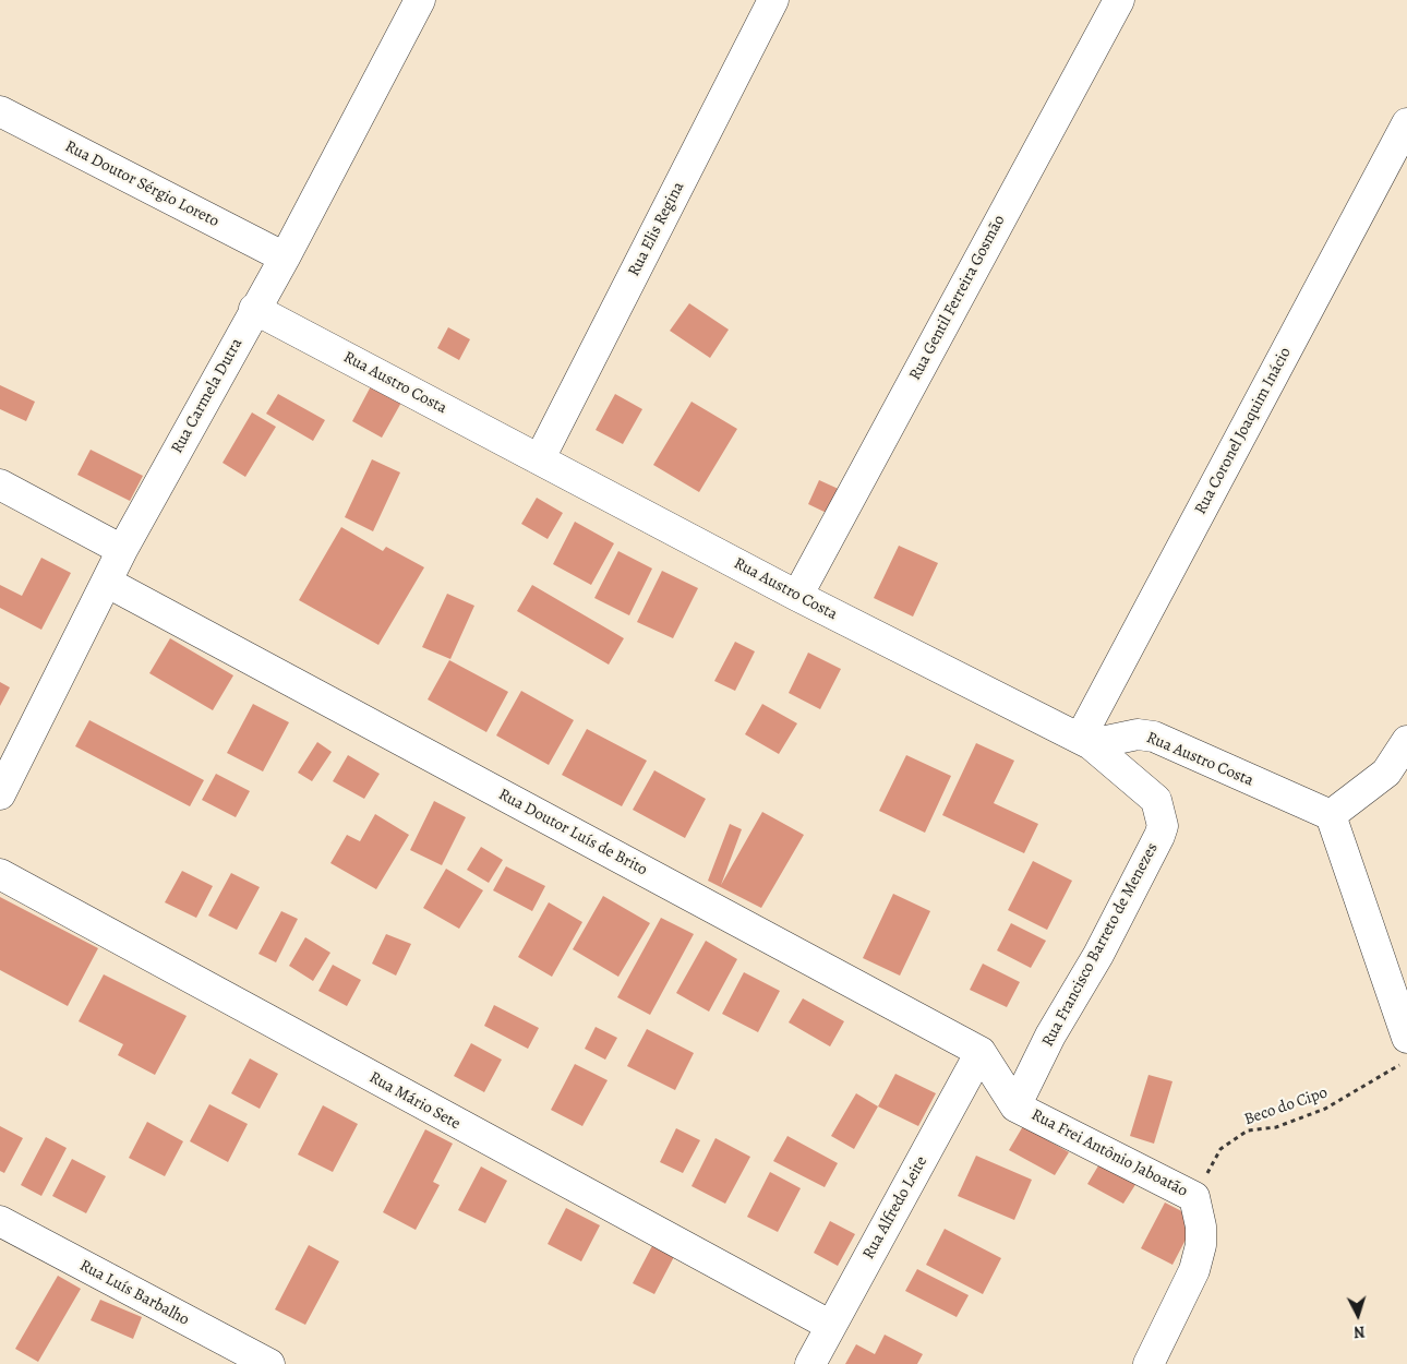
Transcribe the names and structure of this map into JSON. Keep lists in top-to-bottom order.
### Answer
{
  "streets": {
    "street": [
      "Rua Doutor Sérgio Loreto",
      "Rua Elis Regina",
      "Rua Gentil Ferreira Gosmão",
      "Rua Austro Costa",
      "Rua Carmela Dutra",
      "Rua Coronel Joaquim Inácio",
      "Rua Doutor Luís de Brito",
      "Rua Francisco Barreto de Menezes",
      "Rua Mário Sete",
      "Rua Frei Antônio Jaboatão",
      "Rua Alfredo Leite",
      "Rua Luís Barbalho"
    ],
    "path": ["Beco do Cipo"]
  },
  "crossings": [
    ["Rua Doutor Sérgio Loreto", "Rua Carmela Dutra"],
    ["Rua Elis Regina", "Rua Austro Costa"],
    ["Rua Gentil Ferreira Gosmão", "Rua Austro Costa"],
    ["Rua Austro Costa", "Rua Carmela Dutra"],
    ["Rua Austro Costa", "Rua Coronel Joaquim Inácio"],
    ["Rua Austro Costa", "Rua Francisco Barreto de Menezes"],
    ["Rua Carmela Dutra", "Rua Doutor Luís de Brito"],
    ["Rua Coronel Joaquim Inácio", "Rua Francisco Barreto de Menezes"],
    ["Rua Doutor Luís de Brito", "Rua Francisco Barreto de Menezes"],
    ["Rua Doutor Luís de Brito", "Rua Frei Antônio Jaboatão"],
    ["Rua Doutor Luís de Brito", "Rua Alfredo Leite"],
    ["Rua Francisco Barreto de Menezes", "Rua Frei Antônio Jaboatão"],
    ["Rua Mário Sete", "Rua Alfredo Leite"],
    ["Beco do Cipo", "Rua Frei Antônio Jaboatão"]
  ],
  "north": "bottom"
}
